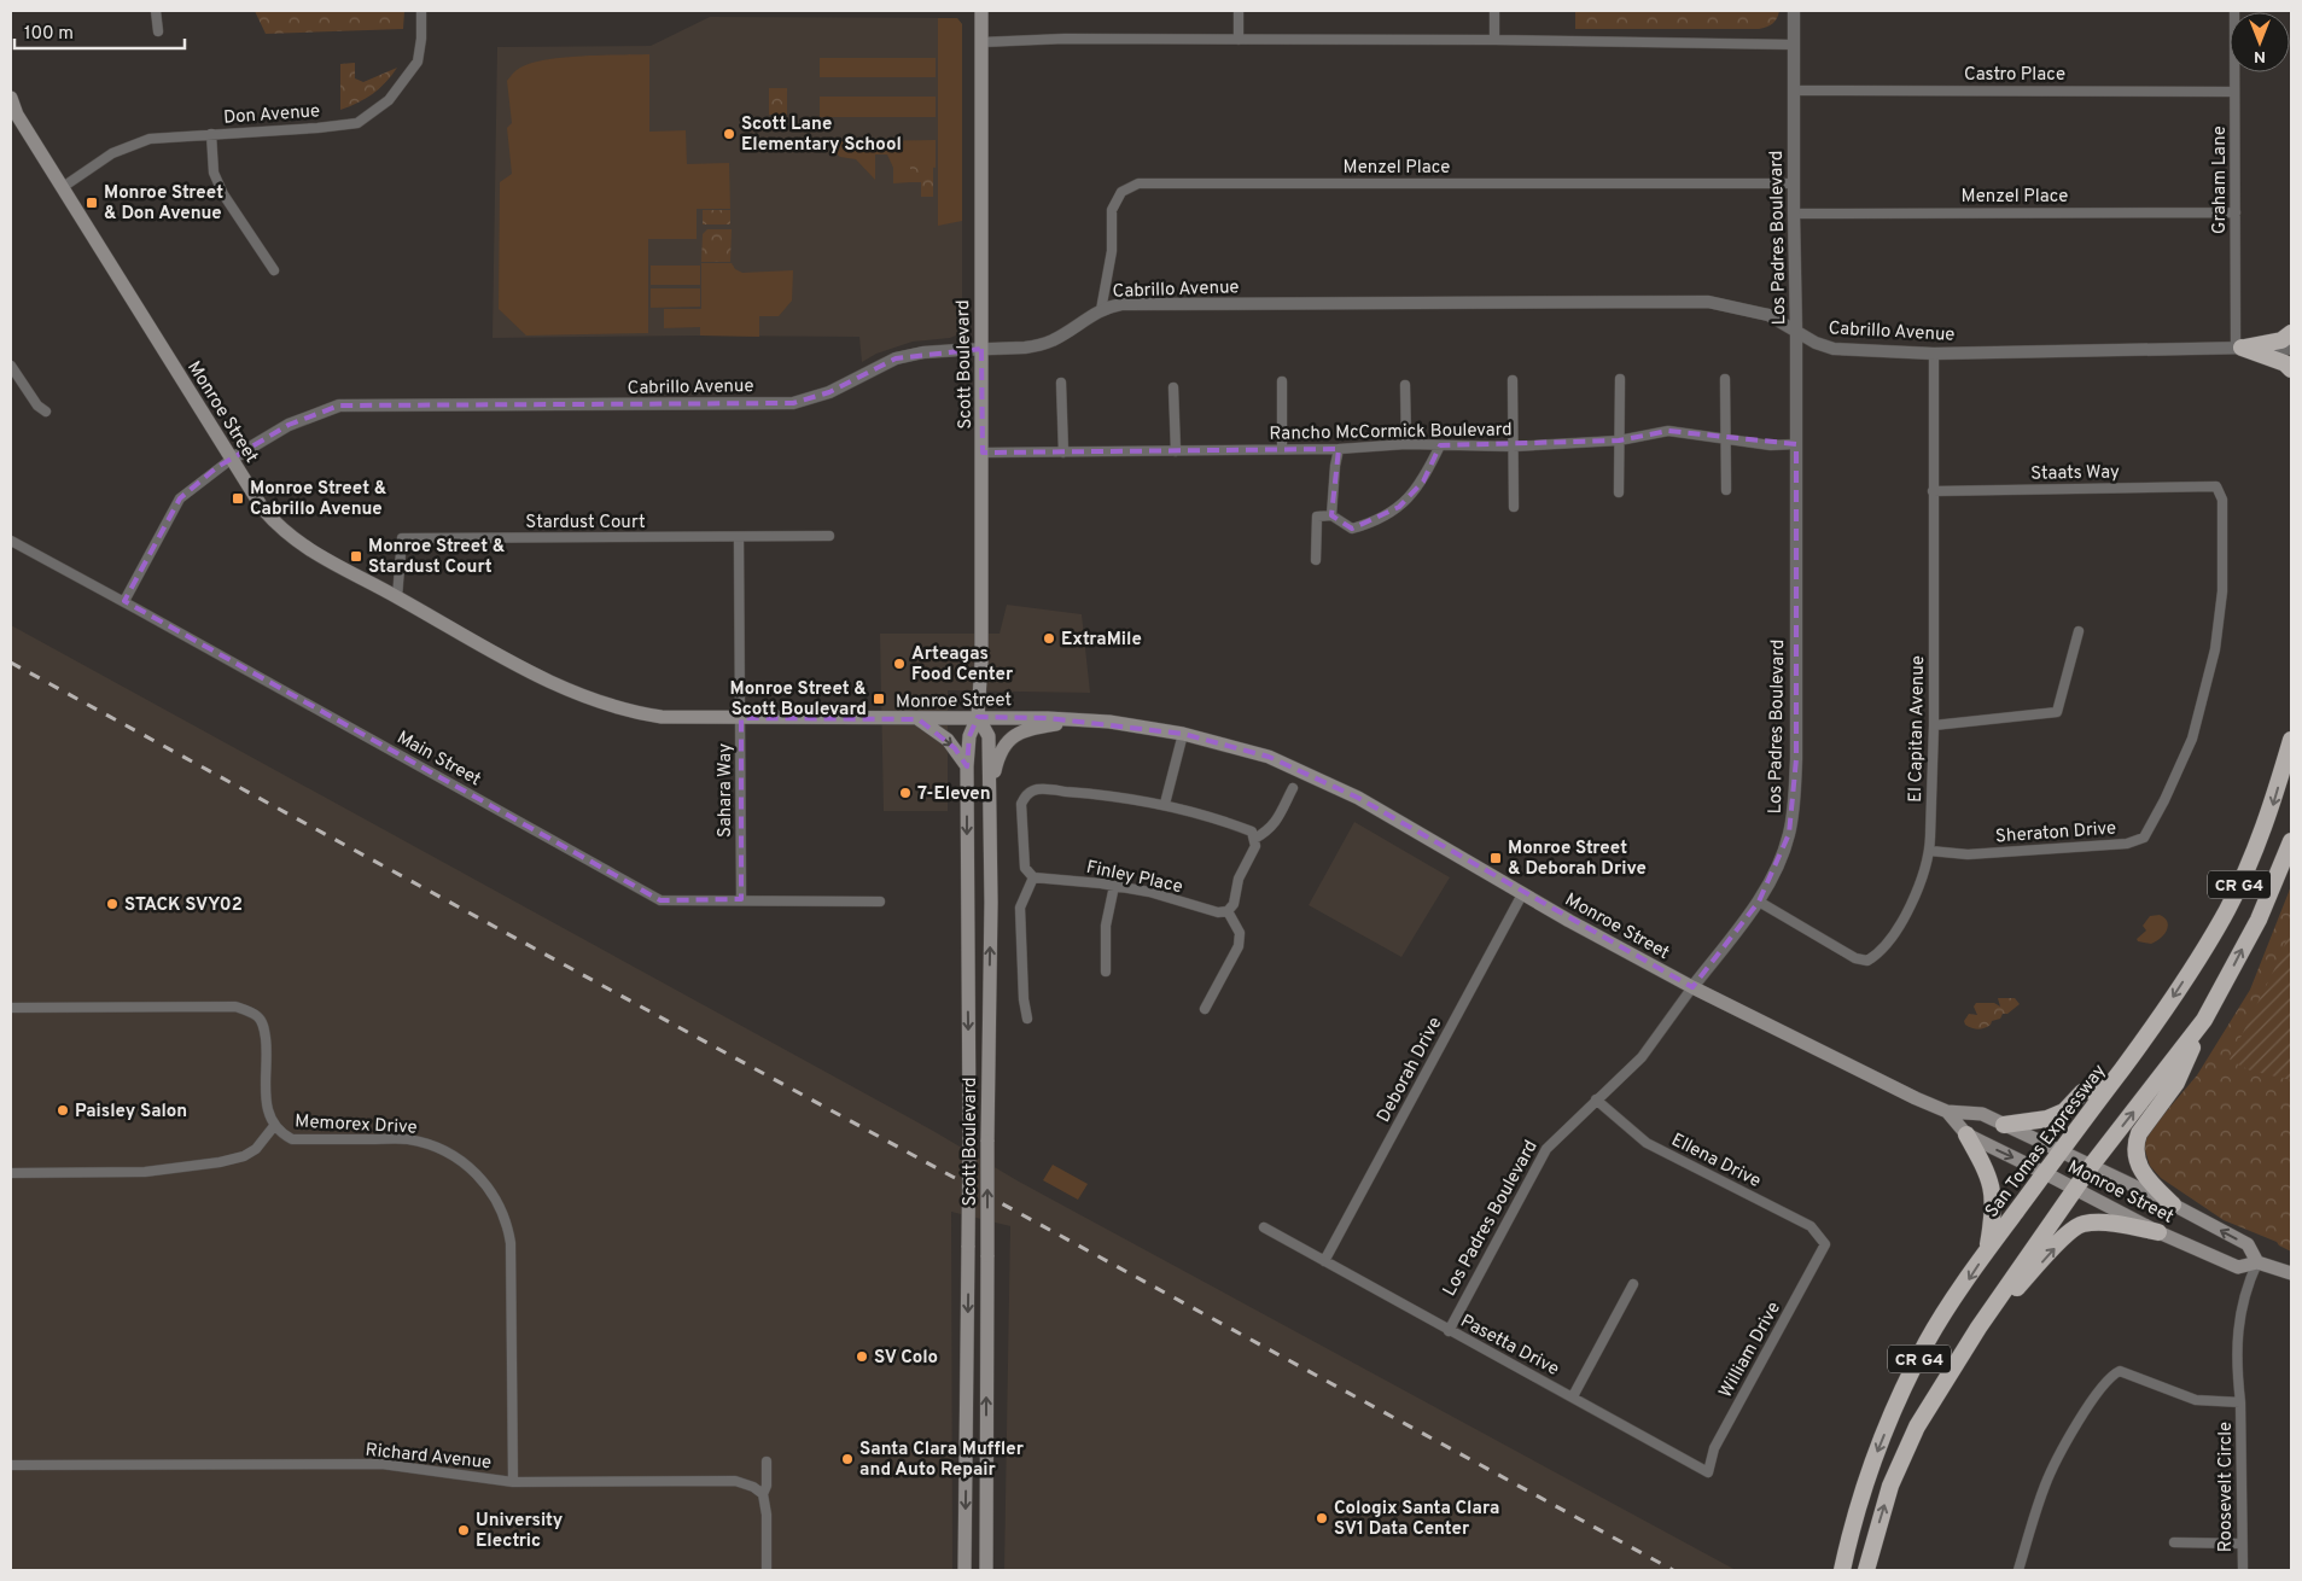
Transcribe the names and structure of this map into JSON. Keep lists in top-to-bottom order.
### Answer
{
  "streets": {
    "highway": ["CR G4", "San Tomas Expressway"],
    "main road": ["Scott Boulevard", "Monroe Street"],
    "street": [
      "Castro Place",
      "Don Avenue",
      "Menzel Place",
      "Graham Lane",
      "Los Padres Boulevard",
      "Cabrillo Avenue",
      "Rancho McCormick Boulevard",
      "Staats Way",
      "Stardust Court",
      "El Capitan Avenue",
      "Main Street",
      "Sahara Way",
      "Sheraton Drive",
      "Finley Place",
      "Deborah Drive",
      "Memorex Drive",
      "Ellena Drive",
      "Pasetta Drive",
      "William Drive",
      "Richard Avenue",
      "Roosevelt Circle"
    ]
  },
  "crossings": [
    ["Castro Place", "Graham Lane"],
    ["Castro Place", "Los Padres Boulevard"],
    ["Don Avenue", "Monroe Street"],
    ["Menzel Place", "Graham Lane"],
    ["Menzel Place", "Los Padres Boulevard"],
    ["Menzel Place", "Cabrillo Avenue"],
    ["Graham Lane", "Cabrillo Avenue"],
    ["Los Padres Boulevard", "Cabrillo Avenue"],
    ["Los Padres Boulevard", "Monroe Street"],
    ["Los Padres Boulevard", "Rancho McCormick Boulevard"],
    ["Los Padres Boulevard", "El Capitan Avenue"],
    ["Los Padres Boulevard", "Ellena Drive"],
    ["Los Padres Boulevard", "Pasetta Drive"],
    ["Cabrillo Avenue", "Scott Boulevard"],
    ["Cabrillo Avenue", "Monroe Street"],
    ["Cabrillo Avenue", "El Capitan Avenue"],
    ["Cabrillo Avenue", "Main Street"],
    ["Scott Boulevard", "Monroe Street"],
    ["Scott Boulevard", "Rancho McCormick Boulevard"],
    ["Monroe Street", "Stardust Court"],
    ["Monroe Street", "Sahara Way"],
    ["Monroe Street", "CR G4"],
    ["Monroe Street", "Deborah Drive"],
    ["Monroe Street", "San Tomas Expressway"],
    ["Monroe Street", "Roosevelt Circle"],
    ["Staats Way", "El Capitan Avenue"],
    ["Staats Way", "Sheraton Drive"],
    ["Stardust Court", "Sahara Way"],
    ["El Capitan Avenue", "Sheraton Drive"],
    ["Main Street", "Sahara Way"],
    ["Deborah Drive", "Pasetta Drive"],
    ["Memorex Drive", "Richard Avenue"],
    ["Ellena Drive", "William Drive"],
    ["Pasetta Drive", "William Drive"]
  ],
  "places": {
    "other": [
      "Scott Lane Elementary School",
      "ExtraMile",
      "Arteagas Food Center",
      "7-Eleven",
      "STACK SVY02",
      "Paisley Salon",
      "SV Colo",
      "Santa Clara Muffler and Auto Repair",
      "Cologix Santa Clara SV1 Data Center",
      "University Electric"
    ],
    "transit": [
      "Monroe Street & Don Avenue",
      "Monroe Street & Cabrillo Avenue",
      "Monroe Street & Stardust Court",
      "Monroe Street & Scott Boulevard",
      "Monroe Street & Deborah Drive"
    ]
  },
  "scale_bar": "100 m",
  "north": "bottom"
}
